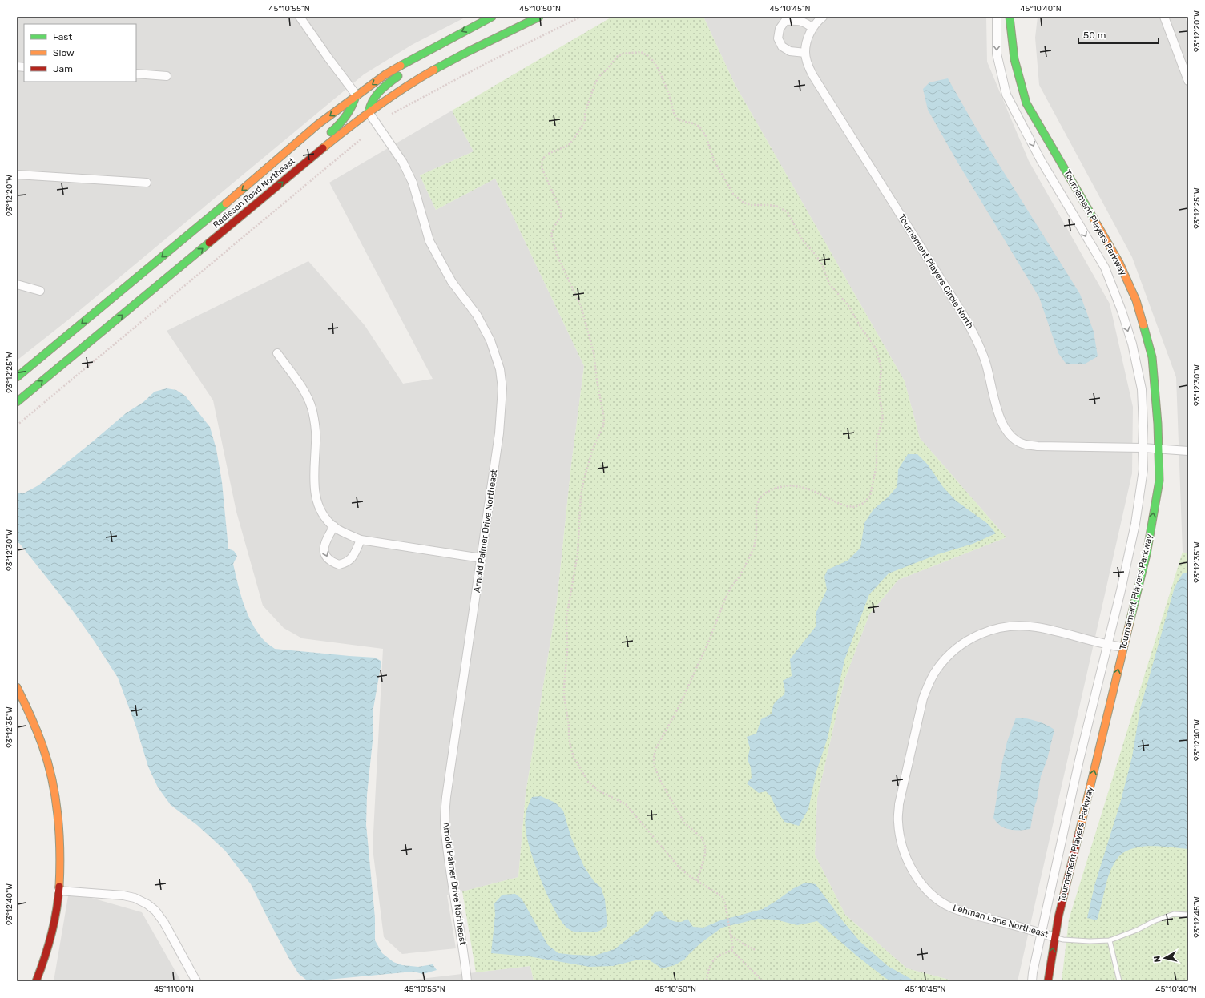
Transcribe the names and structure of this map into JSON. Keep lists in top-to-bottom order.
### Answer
{
  "streets": {
    "main road": ["Radisson Road Northeast", "Tournament Players Parkway"],
    "street": ["Tournament Players Circle North", "Arnold Palmer Drive Northeast", "Lehman Lane Northeast"]
  },
  "crossings": [
    ["Radisson Road Northeast", "Arnold Palmer Drive Northeast"],
    ["Tournament Players Parkway", "Tournament Players Circle North"],
    ["Tournament Players Parkway", "Lehman Lane Northeast"]
  ],
  "legend": ["Fast", "Slow", "Jam"],
  "scale_bar": "50 m",
  "north": "left",
  "coordinates": [
    "45°10'55\"N",
    "45°10'50\"N",
    "45°10'45\"N",
    "45°10'40\"N",
    "93°12'20\"W",
    "93°12'25\"W",
    "93°12'30\"W",
    "93°12'35\"W",
    "93°12'40\"W",
    "93°12'45\"W",
    "45°11'00\"N"
  ]
}
